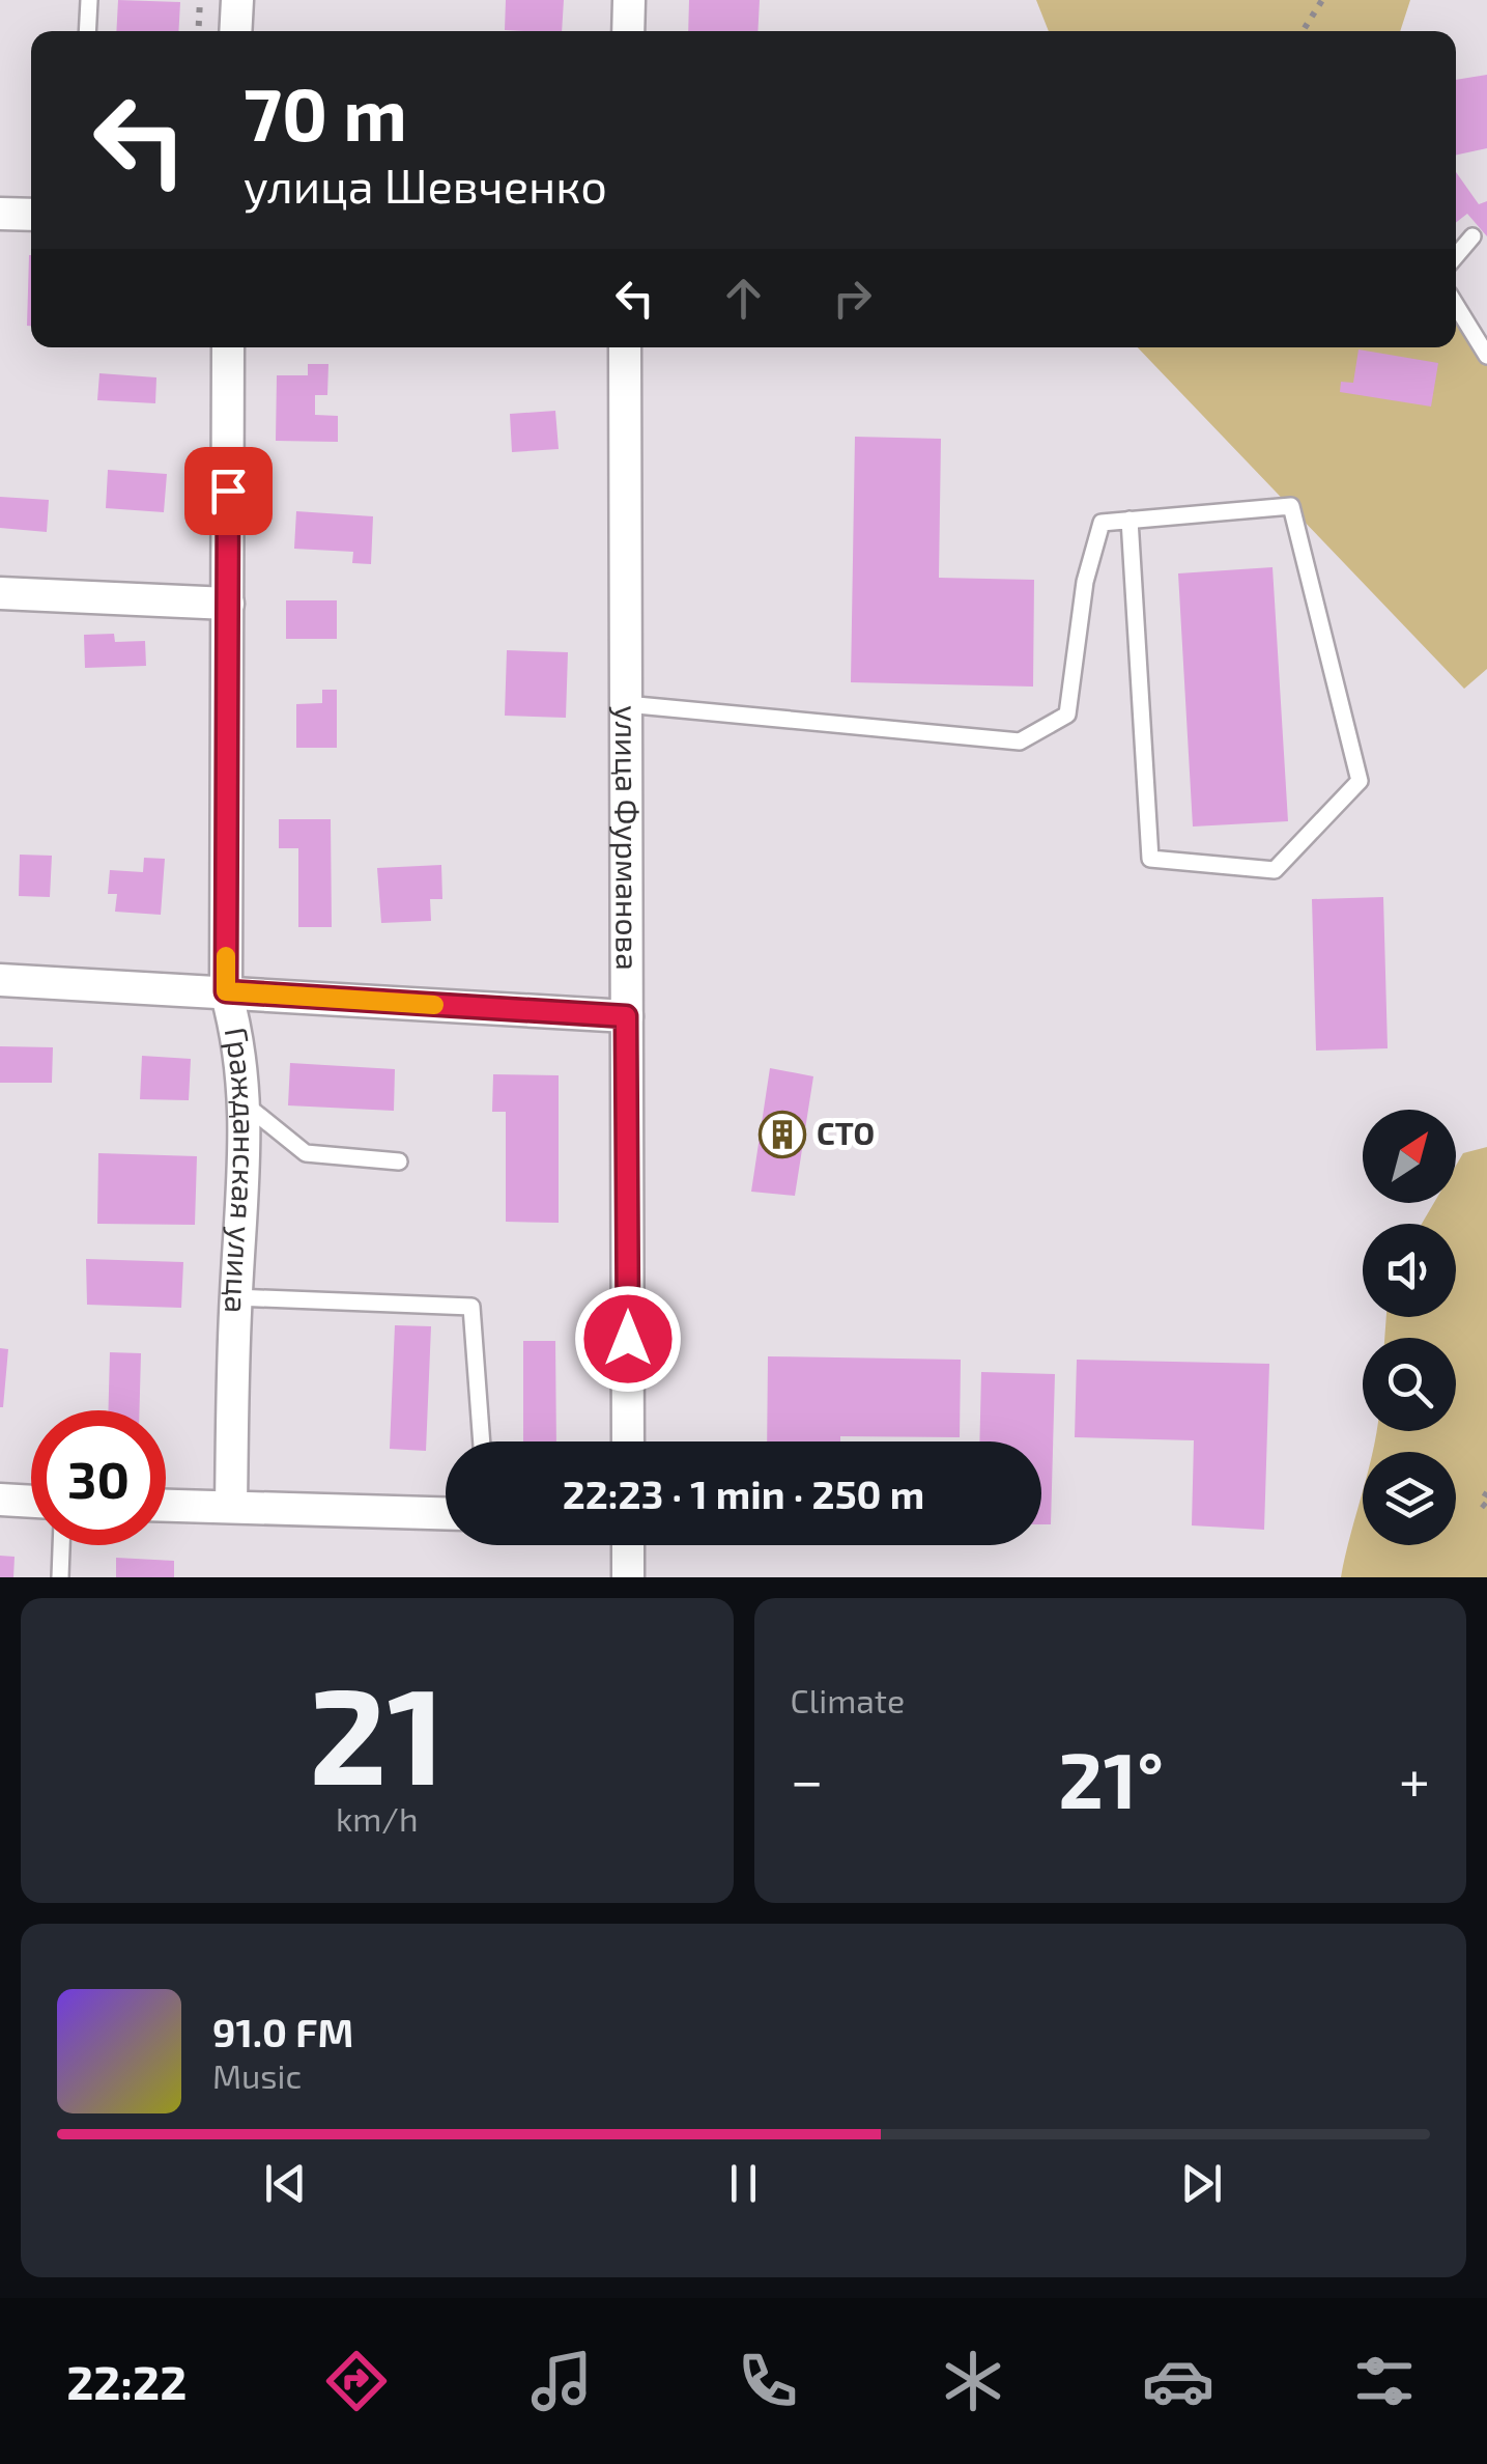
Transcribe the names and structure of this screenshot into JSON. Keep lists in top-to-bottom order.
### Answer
{
  "streets": {
    "street": ["улица Фурманова", "Гражданская улица"]
  },
  "places": {
    "building": ["СТО"]
  },
  "north": "top right",
  "page": {
    "turn": ["70 m", "улица Шевченко"],
    "limit": "30",
    "trip": "22:23 · 1 min · 250 m",
    "tile": [
      ["21", "km/h"],
      "Climate"
    ],
    "heat": ["−", "21°", "+"],
    "song": ["91.0 FM", "Music"],
    "tabs": "22:22"
  }
}
